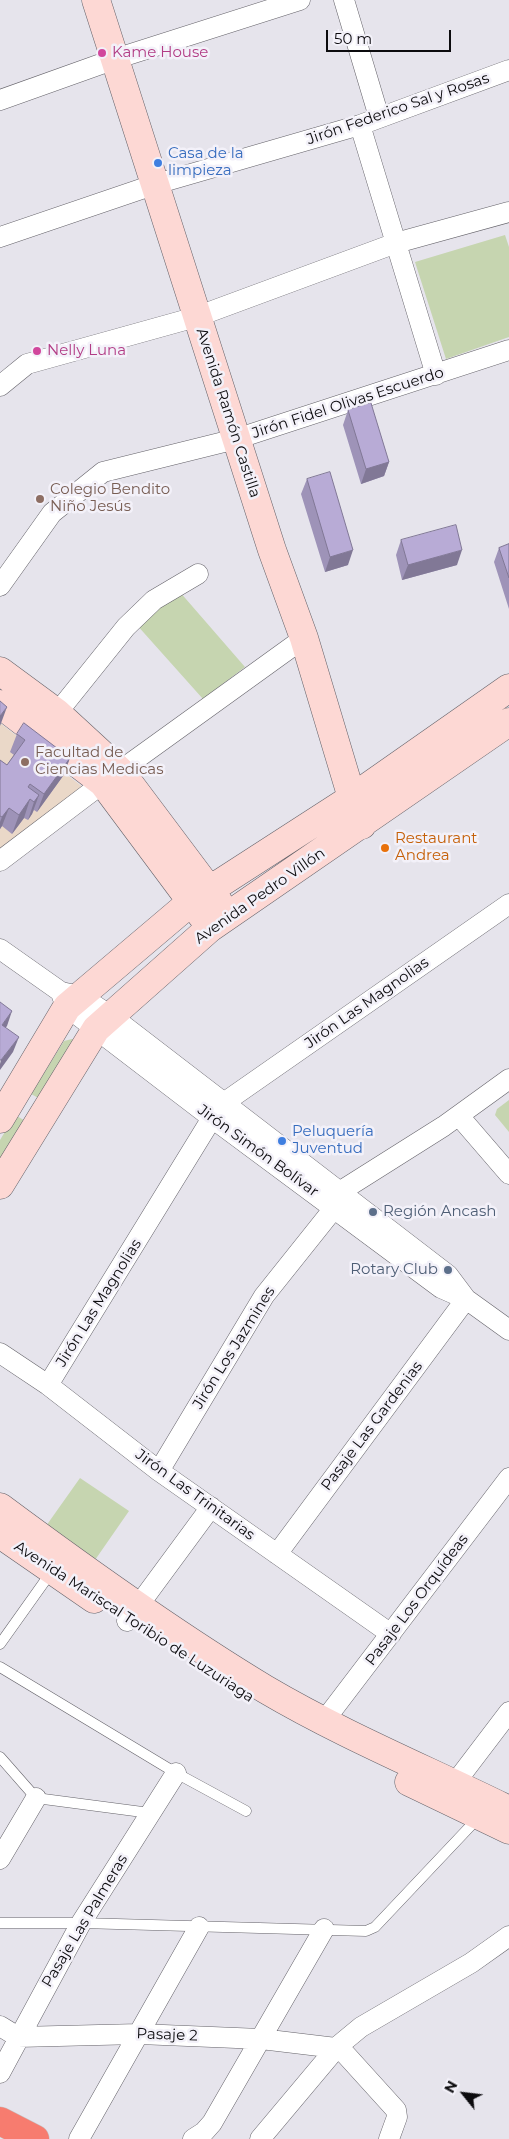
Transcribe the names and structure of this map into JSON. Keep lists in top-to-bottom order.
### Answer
{
  "streets": {
    "main road": ["Avenida Ramón Castilla", "Avenida Pedro Villón", "Avenida Mariscal Toribio de Luzuriaga"],
    "street": [
      "Jirón Federico Sal y Rosas",
      "Jirón Fidel Olivas Escuerdo",
      "Jirón Las Magnolias",
      "Jirón Simón Bolívar",
      "Jirón Los Jazmines",
      "Pasaje Las Gardenias",
      "Jirón Las Trinitarias",
      "Pasaje Los Orquídeas",
      "Pasaje Las Palmeras",
      "Pasaje 2"
    ]
  },
  "crossings": [
    ["Jirón Federico Sal y Rosas", "Avenida Ramón Castilla"],
    ["Jirón Fidel Olivas Escuerdo", "Avenida Ramón Castilla"],
    ["Avenida Ramón Castilla", "Avenida Pedro Villón"],
    ["Avenida Pedro Villón", "Jirón Simón Bolívar"],
    ["Jirón Las Magnolias", "Jirón Simón Bolívar"],
    ["Jirón Las Magnolias", "Jirón Las Trinitarias"],
    ["Jirón Simón Bolívar", "Jirón Los Jazmines"],
    ["Jirón Simón Bolívar", "Pasaje Las Gardenias"],
    ["Jirón Los Jazmines", "Jirón Las Trinitarias"],
    ["Pasaje Las Gardenias", "Jirón Las Trinitarias"],
    ["Jirón Las Trinitarias", "Pasaje Los Orquídeas"],
    ["Pasaje Los Orquídeas", "Avenida Mariscal Toribio de Luzuriaga"],
    ["Pasaje Las Palmeras", "Pasaje 2"]
  ],
  "places": [
    "Kame House",
    "Casa de la limpieza",
    "Nelly Luna",
    "Colegio Bendito Niño Jesús",
    "Facultad de Ciencias Medicas",
    "Restaurant Andrea",
    "Peluquería Juventud",
    "Región Ancash",
    "Rotary Club"
  ],
  "scale_bar": "50 m",
  "north": "top left"
}
